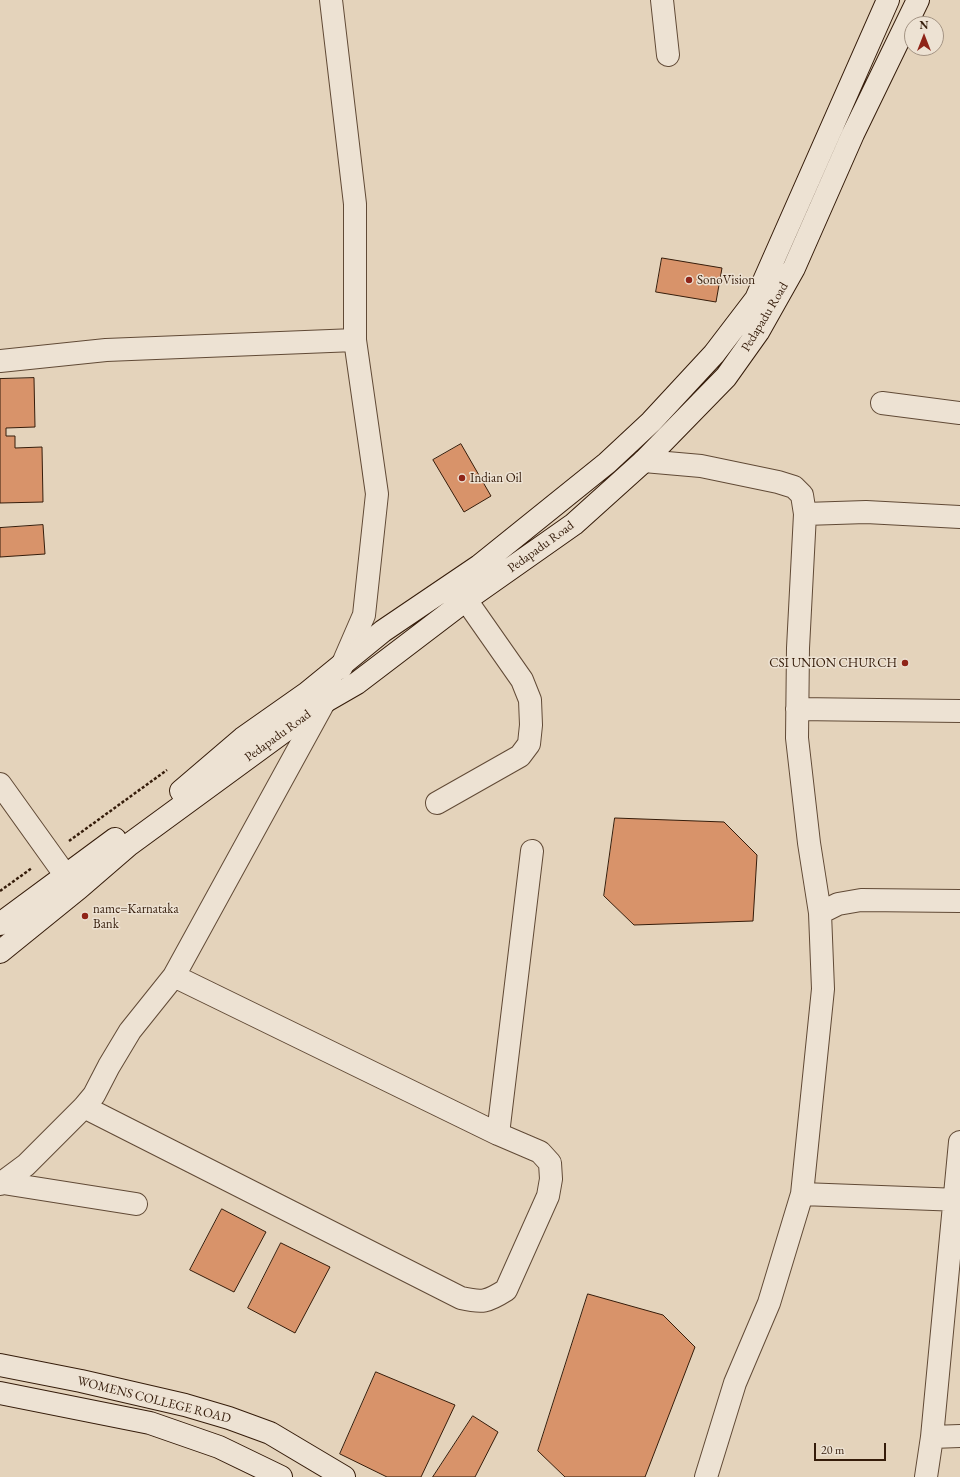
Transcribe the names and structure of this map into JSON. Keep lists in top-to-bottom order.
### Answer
{
  "streets": {
    "street": ["Pedapadu Road", "WOMENS COLLEGE ROAD"]
  },
  "places": [
    "SonoVision",
    "Indian Oil",
    "CSI UNION CHURCH",
    "name=Karnataka Bank"
  ],
  "scale_bar": "20 m",
  "north": "top"
}
